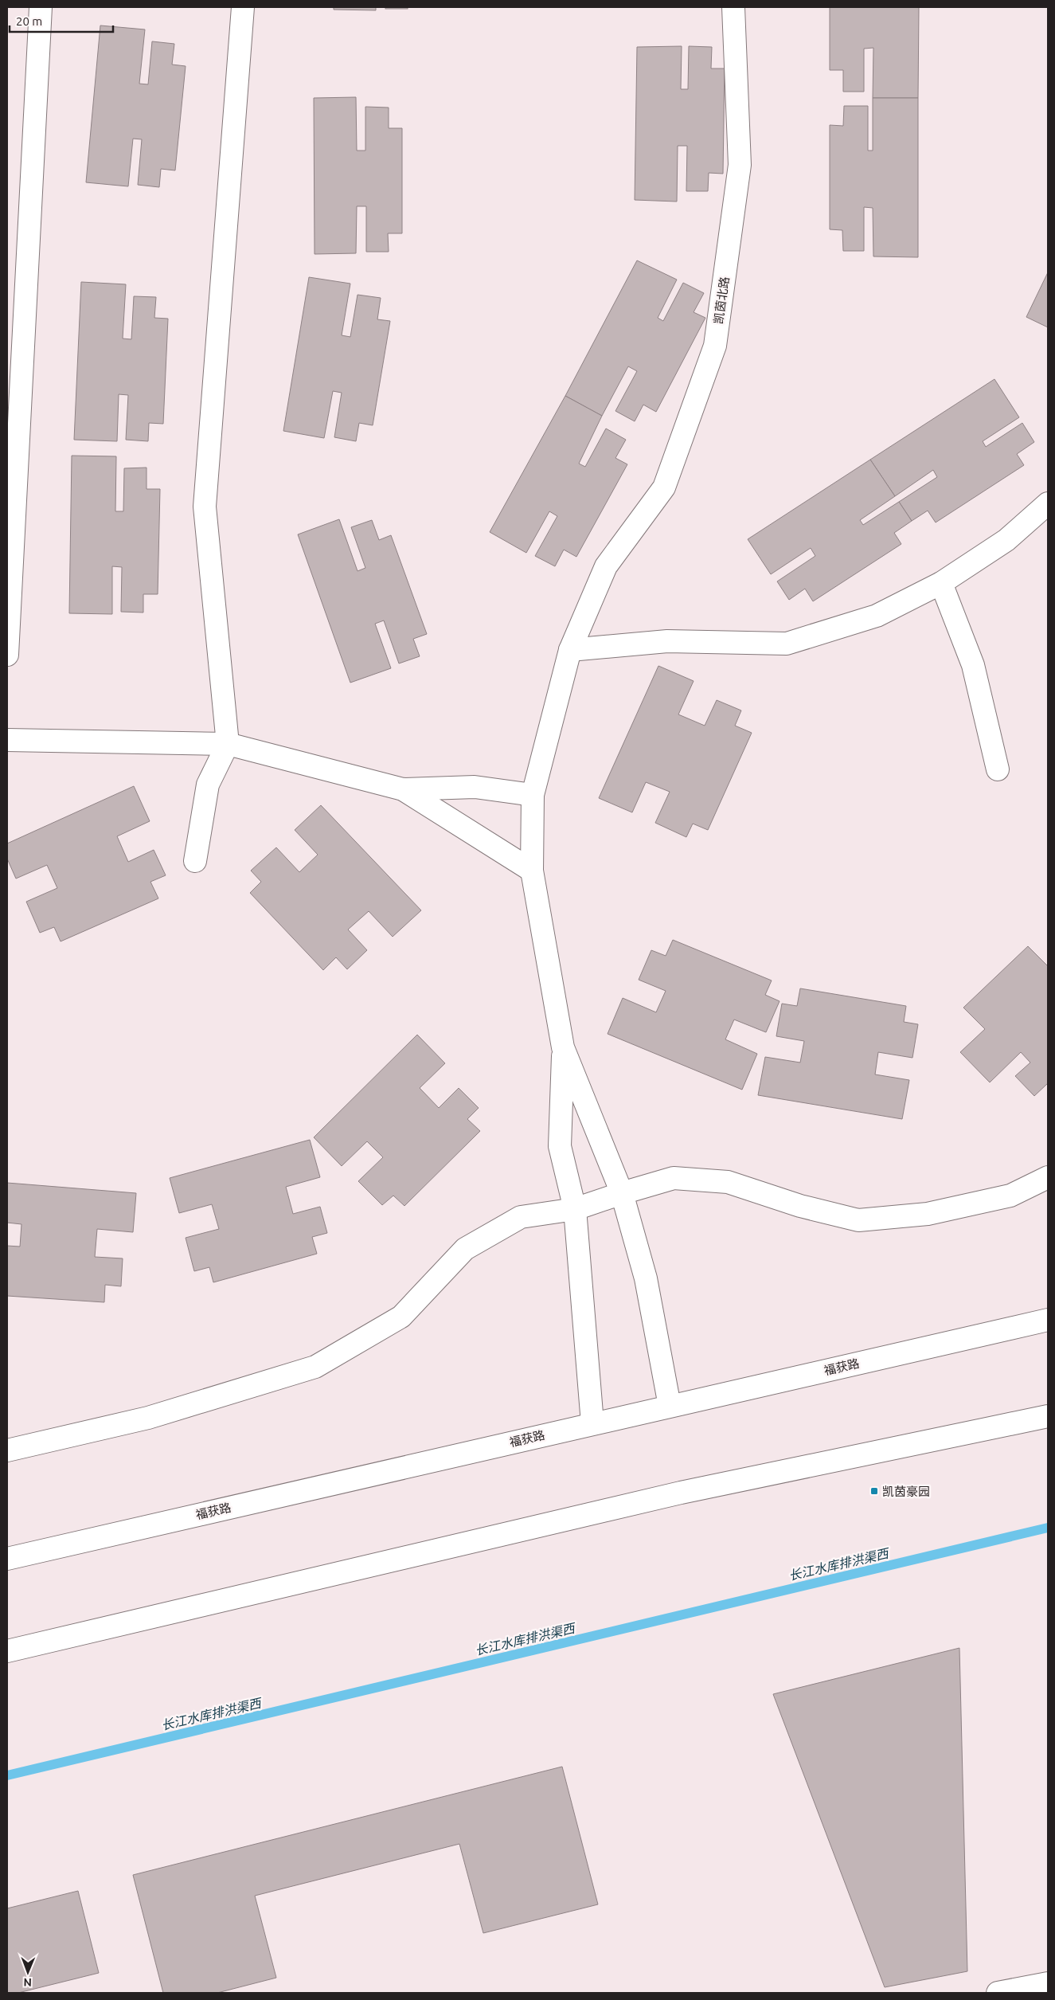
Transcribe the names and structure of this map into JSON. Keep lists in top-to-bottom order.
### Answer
{
  "streets": {
    "street": ["凯茵北路", "福获路"]
  },
  "water": ["长江水库排洪渠西"],
  "places": {
    "transit": ["凯茵豪园"]
  },
  "scale_bar": "20 m",
  "north": "bottom"
}
